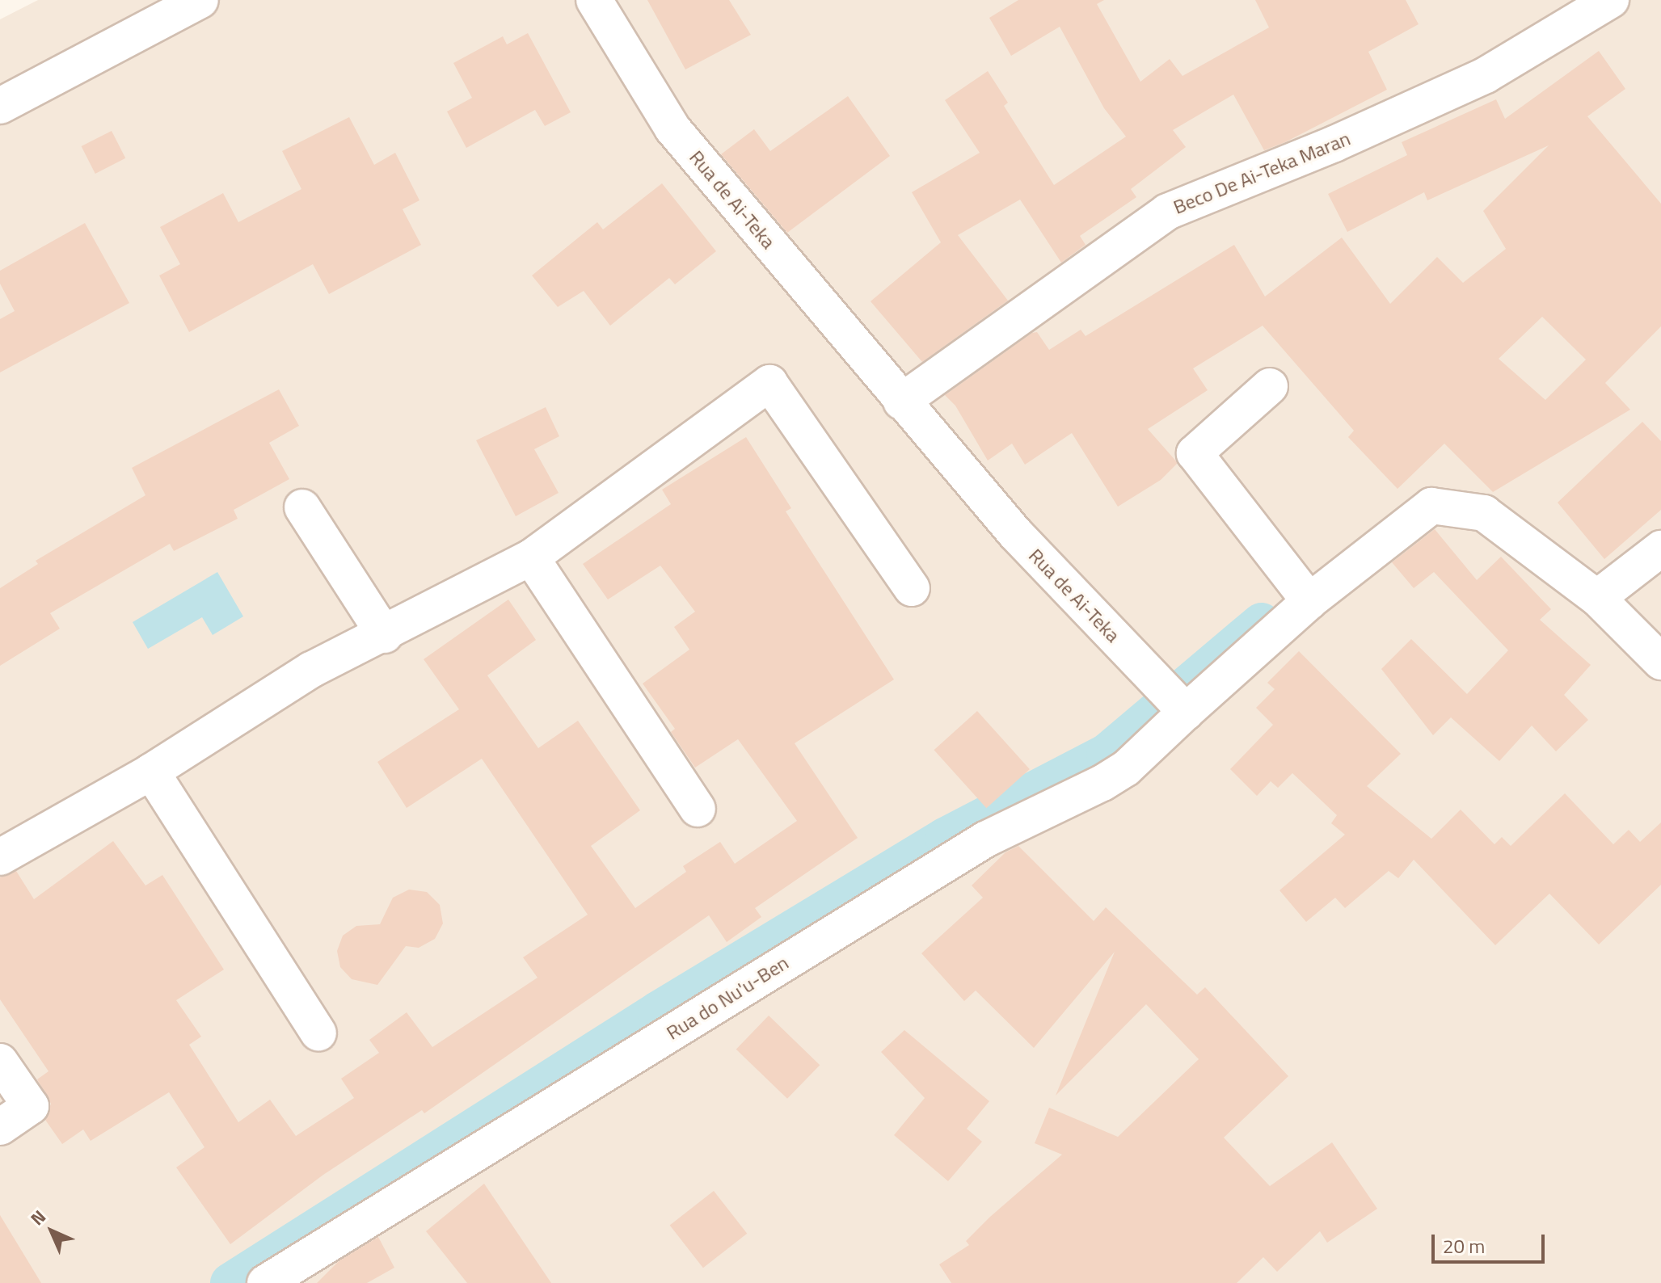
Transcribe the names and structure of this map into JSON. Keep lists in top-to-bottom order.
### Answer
{
  "streets": {
    "street": ["Beco De Ai-Teka Maran", "Rua de Ai-Teka", "Rua do Nu'u-Ben"]
  },
  "crossings": [
    ["Beco De Ai-Teka Maran", "Rua de Ai-Teka"],
    ["Rua de Ai-Teka", "Rua do Nu'u-Ben"]
  ],
  "scale_bar": "20 m",
  "north": "top left"
}
